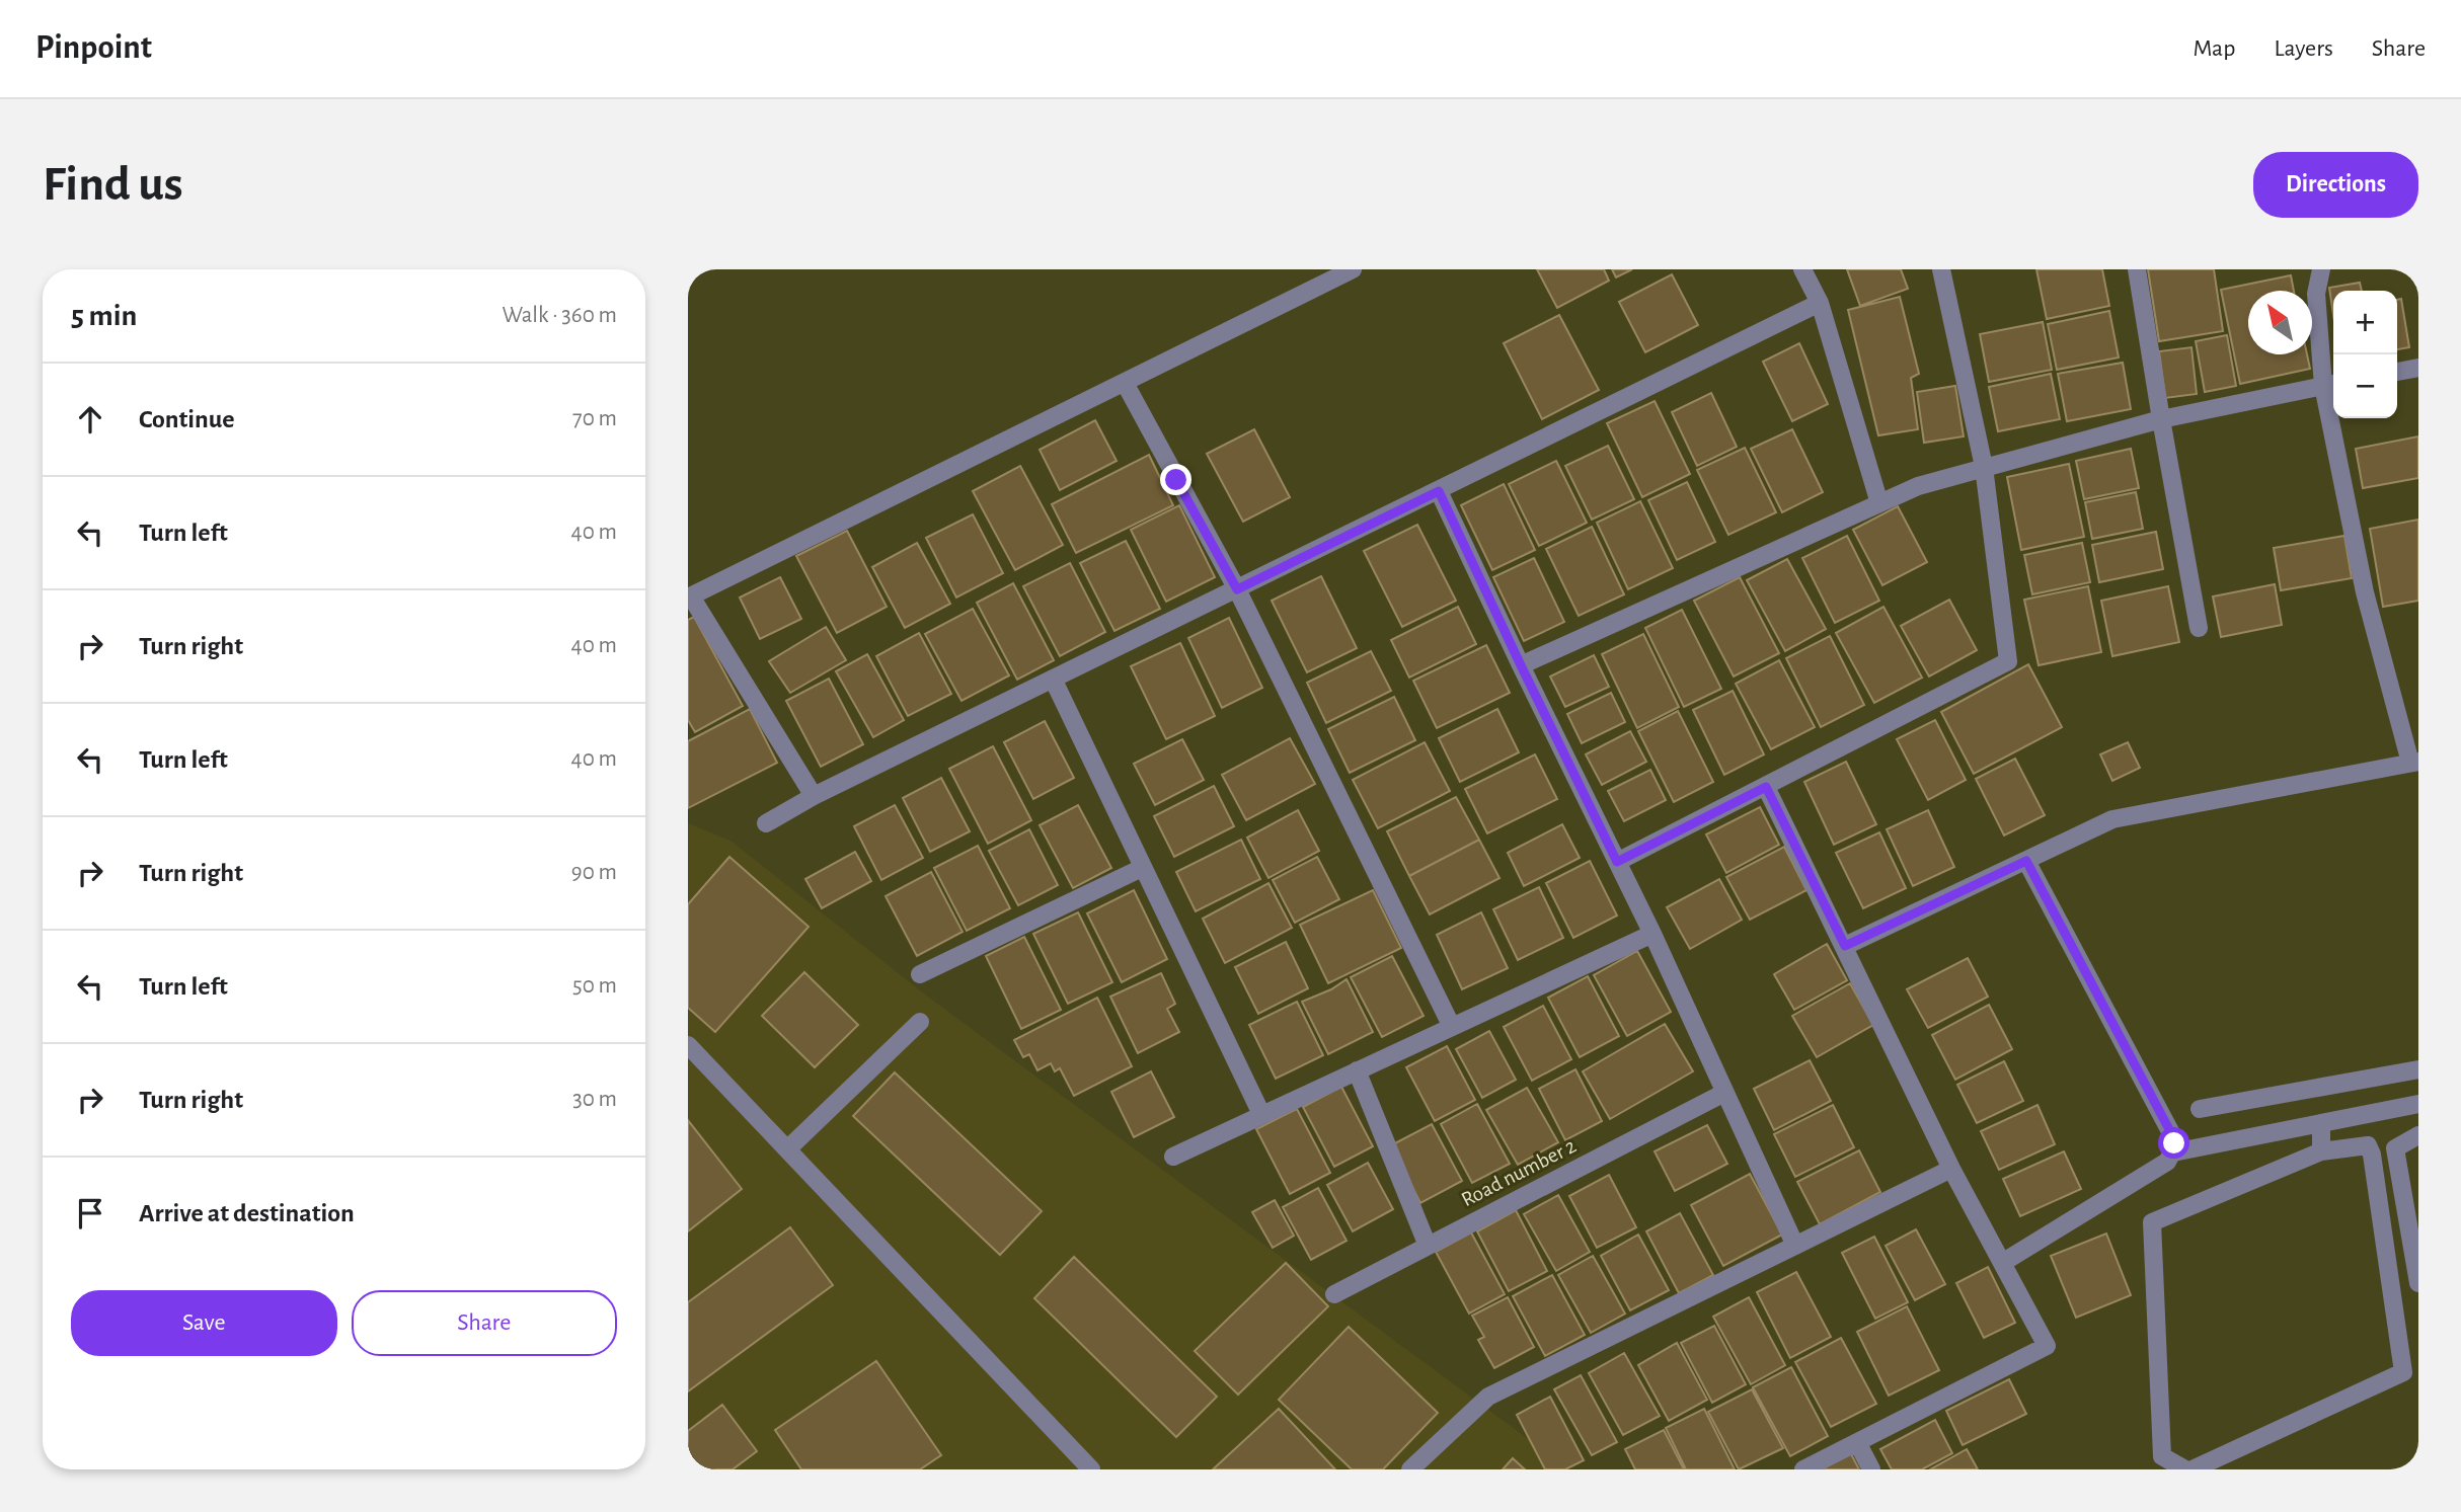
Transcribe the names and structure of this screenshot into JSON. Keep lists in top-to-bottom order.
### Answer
{
  "streets": {
    "street": ["Road number 2"]
  },
  "north": "top left",
  "page": {
    "header": "Pinpoint",
    "nav": ["Map", "Layers", "Share"],
    "buttons": [
      "Directions",
      ["Save", "Share"]
    ],
    "title": "Find us",
    "heading": ["5 min", "Walk · 360 m"],
    "map_buttons": ["+", "−"],
    "list": [
      ["Continue", "70 m"],
      ["Turn left", "40 m"],
      ["Turn right", "40 m"],
      ["Turn left", "40 m"],
      ["Turn right", "90 m"],
      ["Turn left", "50 m"],
      ["Turn right", "30 m"],
      "Arrive at destination"
    ]
  }
}
